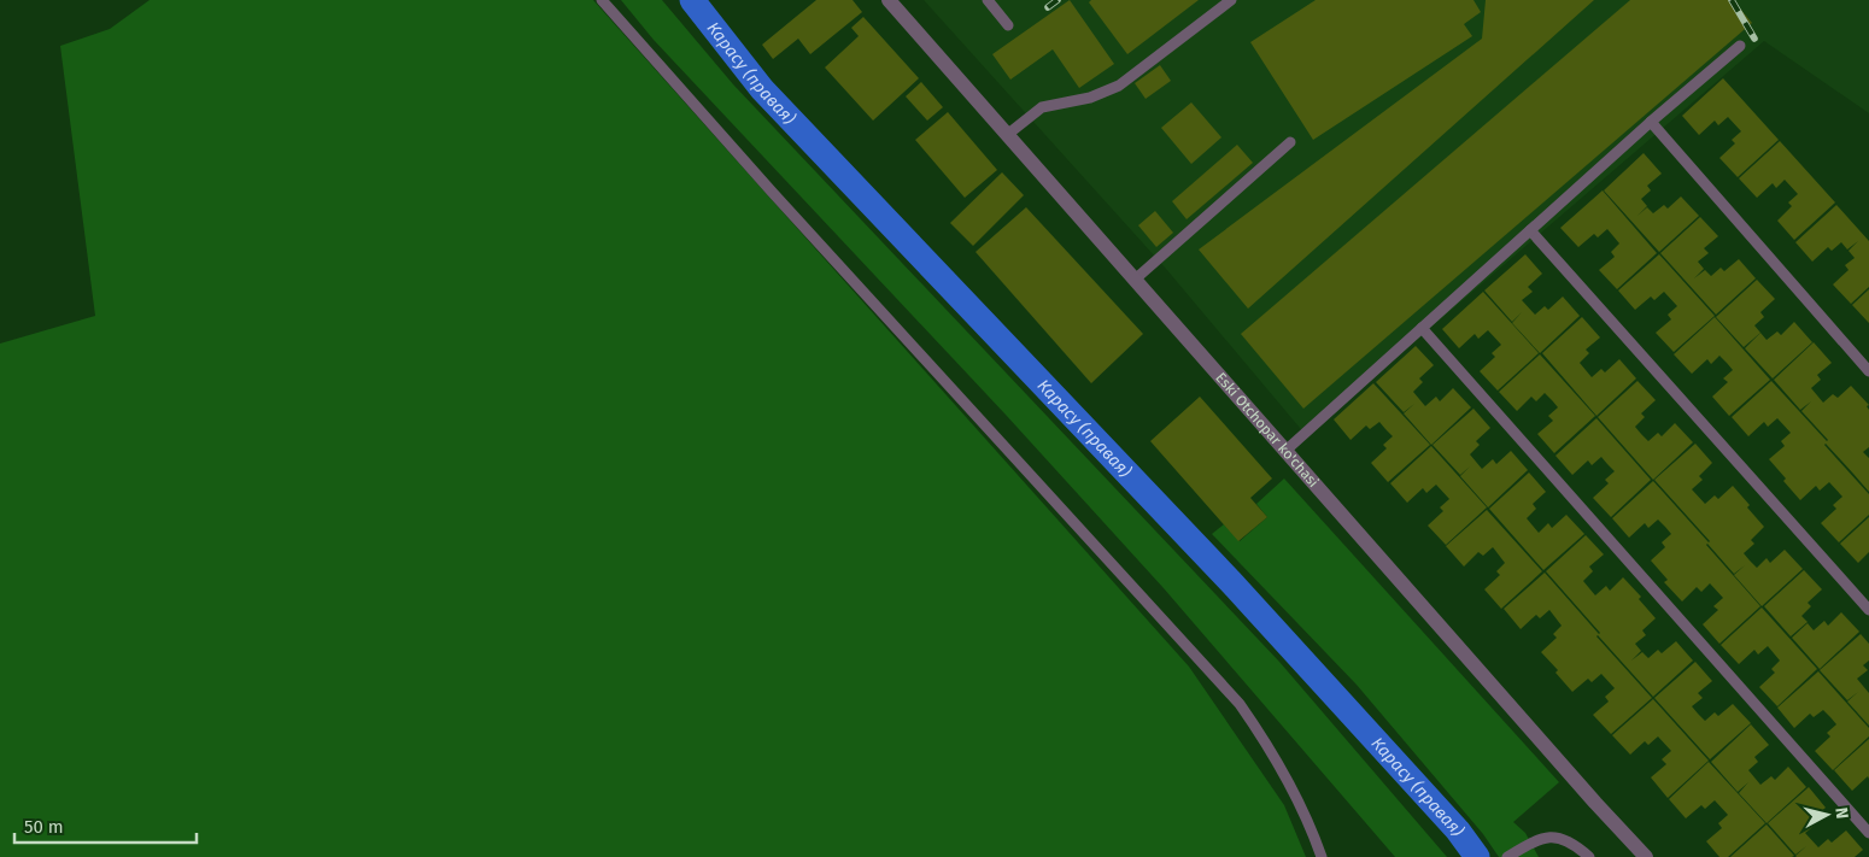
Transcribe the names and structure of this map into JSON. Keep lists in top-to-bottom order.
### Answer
{
  "streets": {
    "street": ["Eski Otchopar ko'chasi"]
  },
  "water": ["Карасу (правая)"],
  "scale_bar": "50 m",
  "north": "right"
}
